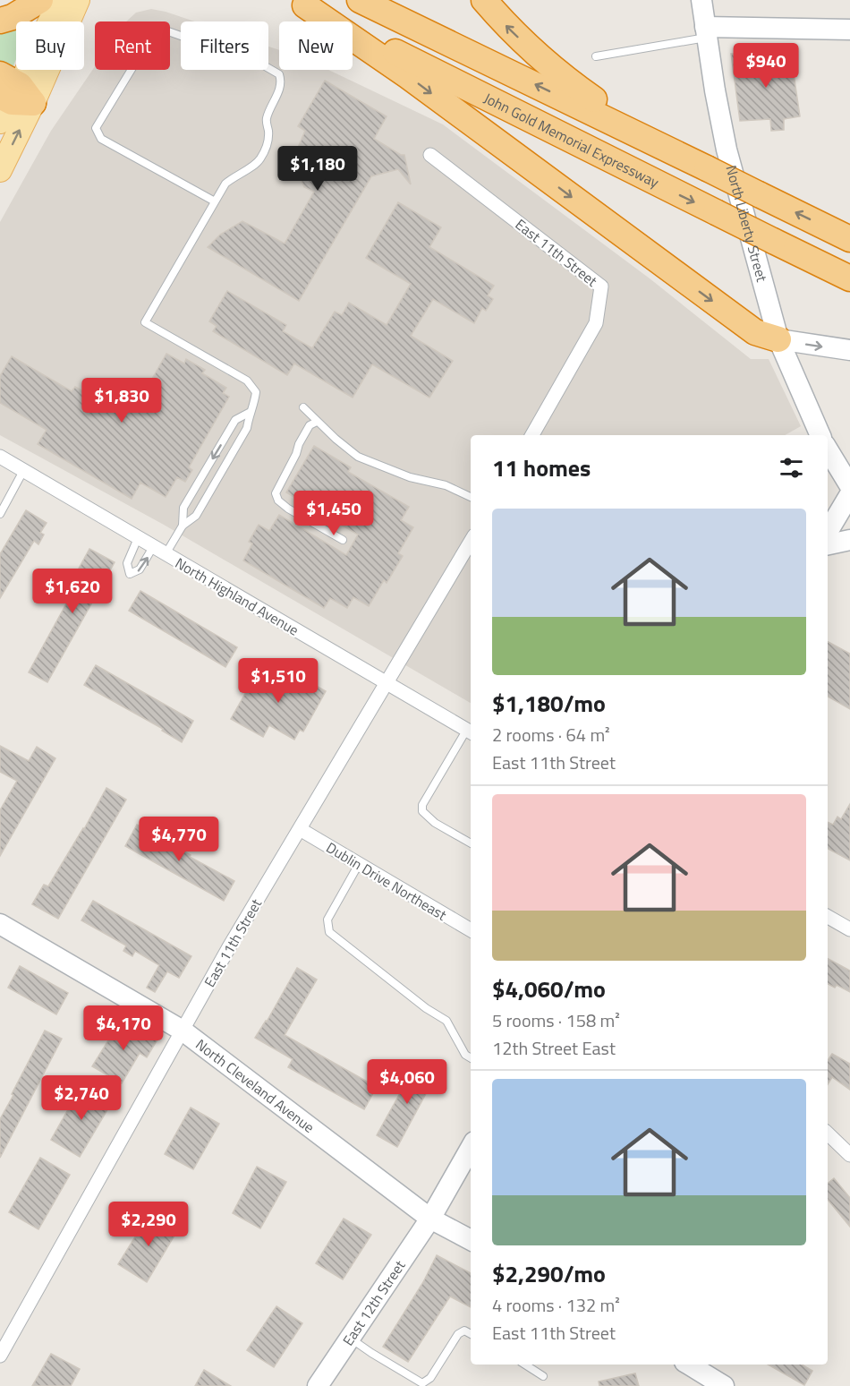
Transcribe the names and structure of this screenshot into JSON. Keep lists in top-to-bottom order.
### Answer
{
  "streets": {
    "highway": ["John Gold Memorial Expressway"],
    "street": [
      "North Liberty Street",
      "East 11th Street",
      "North Highland Avenue",
      "Dublin Drive Northeast",
      "North Cleveland Avenue",
      "East 12th Street"
    ]
  },
  "crossings": [
    ["East 11th Street", "North Highland Avenue"],
    ["East 11th Street", "Dublin Drive Northeast"],
    ["East 11th Street", "North Cleveland Avenue"],
    ["North Cleveland Avenue", "East 12th Street"]
  ],
  "page": {
    "chip": [
      "Buy",
      "Rent",
      "Filters",
      "New"
    ],
    "price": [
      "$940",
      "$1,180",
      "$1,830",
      "$1,450",
      "$1,620",
      "$1,510",
      "$4,770",
      "$4,170",
      "$4,060",
      "$2,740",
      "$2,290"
    ],
    "heading": "11 homes",
    "list": [
      {
        "name": "$1,180/mo",
        "note": "2 rooms · 64 m² · East 11th Street"
      },
      {
        "name": "$4,060/mo",
        "note": "5 rooms · 158 m² · 12th Street East"
      },
      {
        "name": "$2,290/mo",
        "note": "4 rooms · 132 m² · East 11th Street"
      }
    ]
  }
}
